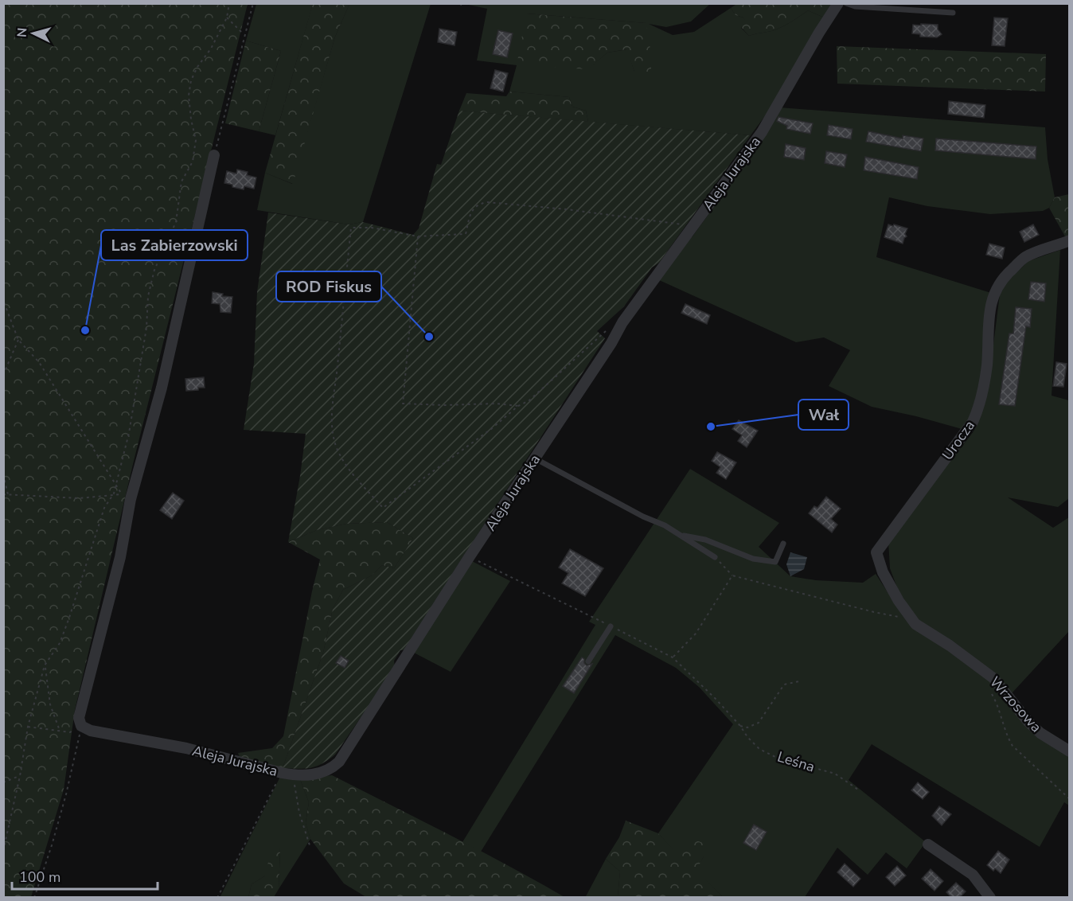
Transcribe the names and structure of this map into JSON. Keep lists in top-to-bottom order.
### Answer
{
  "streets": {
    "street": ["Aleja Jurajska", "Urocza", "Wrzosowa"],
    "path": ["Leśna"]
  },
  "crossings": [
    ["Urocza", "Wrzosowa"]
  ],
  "places": ["Las Zabierzowski", "ROD Fiskus", "Wał"],
  "scale_bar": "100 m",
  "north": "left"
}
